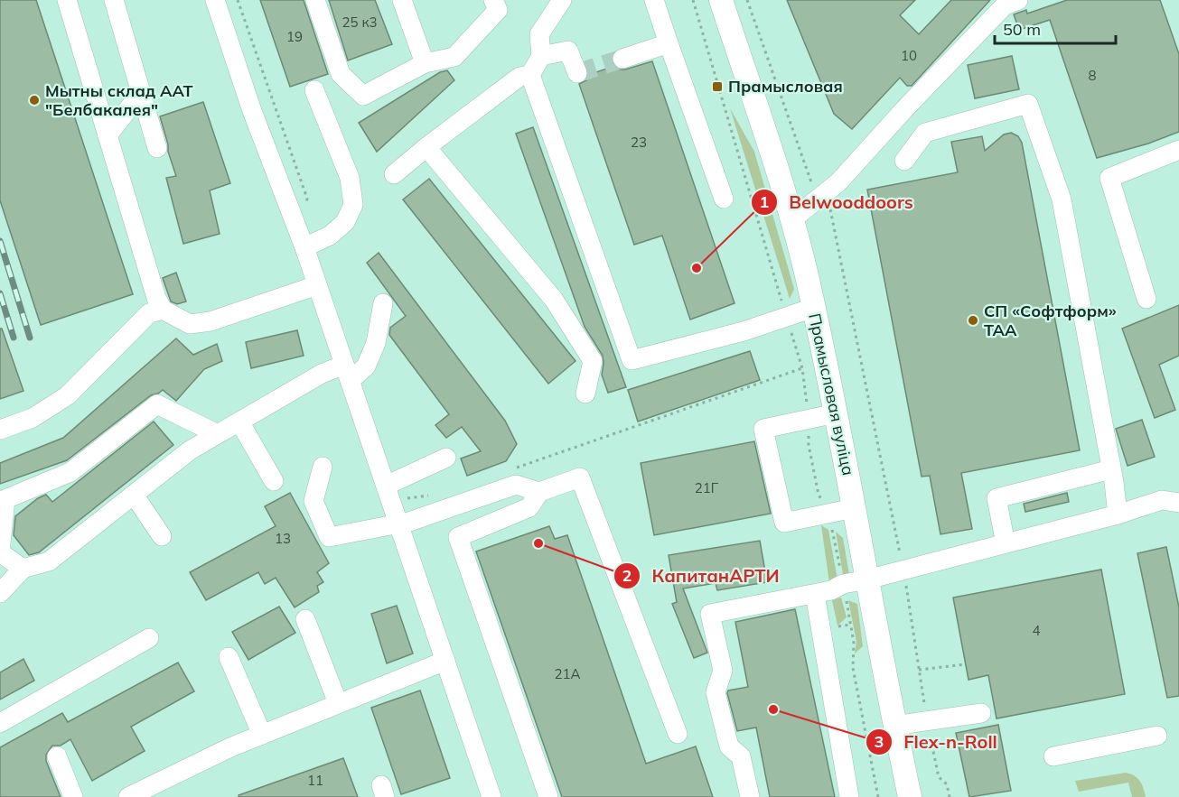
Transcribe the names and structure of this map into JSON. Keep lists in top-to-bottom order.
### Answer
{
  "streets": {
    "main road": ["Прамысловая вуліца"]
  },
  "places": {
    "transit": ["Прамысловая"],
    "other": [
      "Мытны склад ААТ \"Белбакалея\"",
      "Belwooddoors",
      "СП «Софтформ» ТАА",
      "КапитанАРТИ",
      "Flex-n-Roll"
    ]
  },
  "house_numbers": [
    "25 к3",
    "19",
    "10",
    "8",
    "23",
    "21Г",
    "13",
    "4",
    "21А",
    "11"
  ],
  "scale_bar": "50 m"
}
